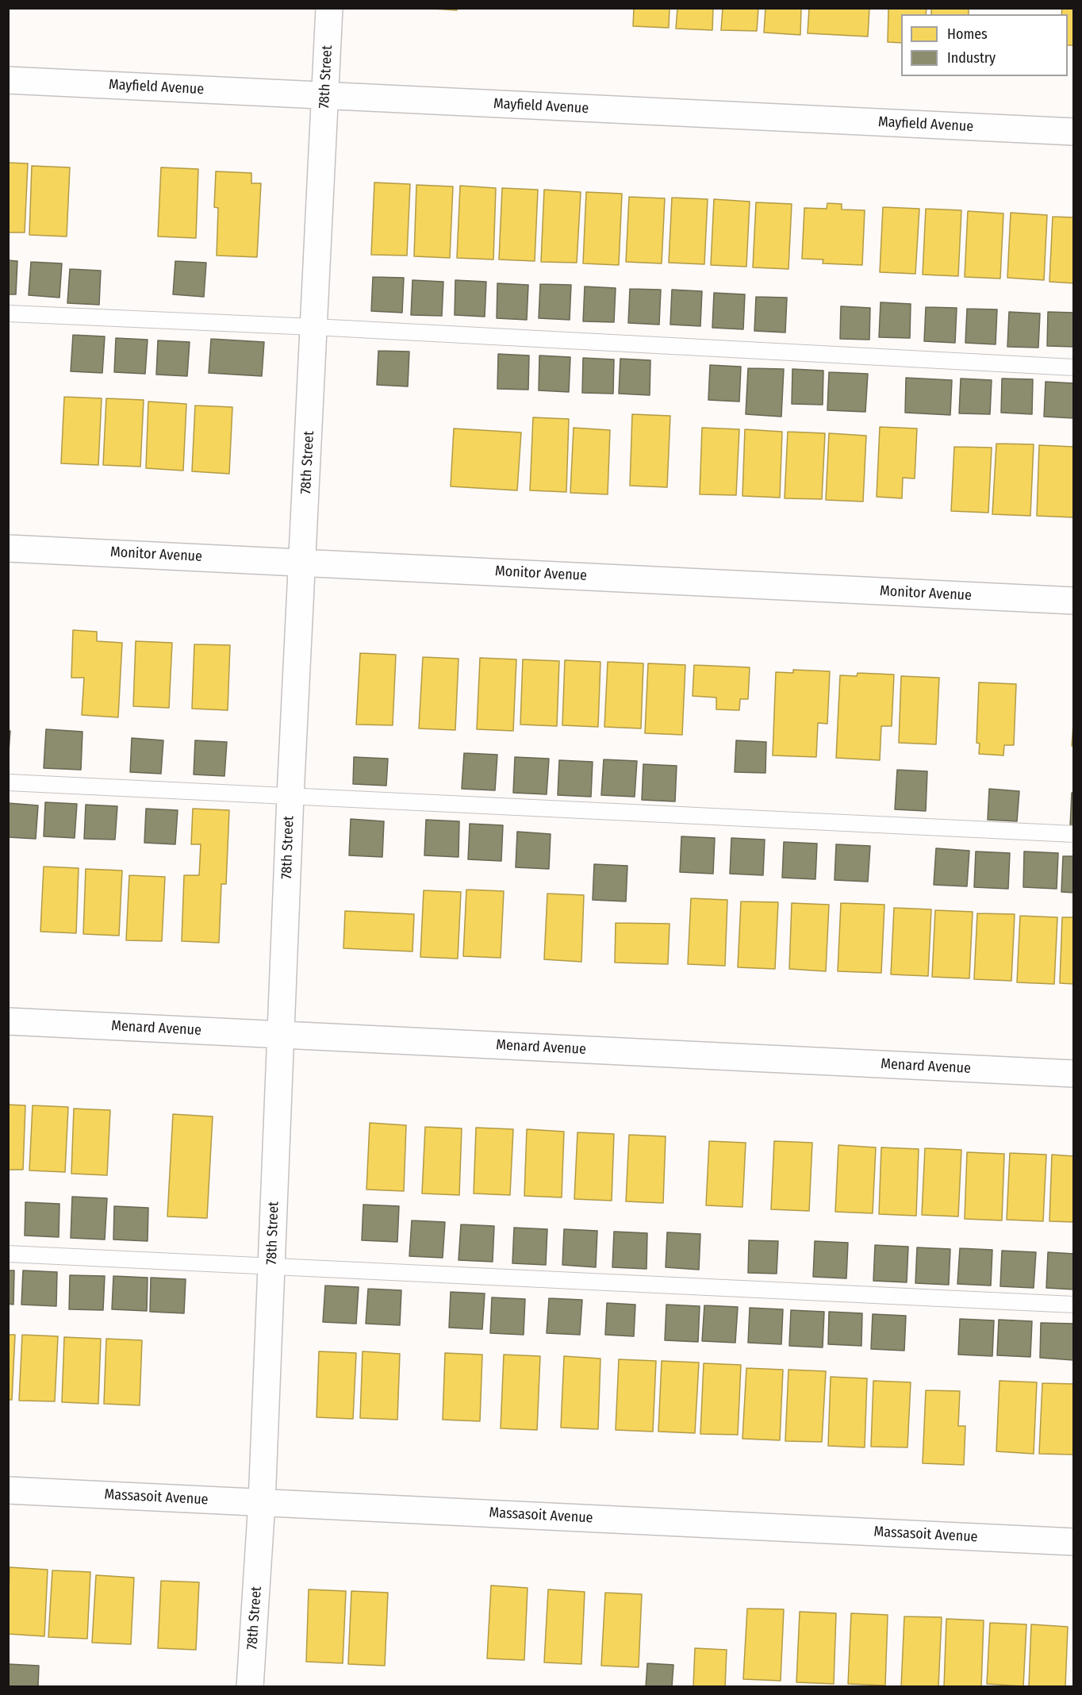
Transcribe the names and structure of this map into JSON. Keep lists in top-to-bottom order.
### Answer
{
  "streets": {
    "street": [
      "78th Street",
      "Mayfield Avenue",
      "Monitor Avenue",
      "Menard Avenue",
      "Massasoit Avenue"
    ]
  },
  "crossings": [
    ["78th Street", "Mayfield Avenue"],
    ["78th Street", "Monitor Avenue"],
    ["78th Street", "Menard Avenue"],
    ["78th Street", "Massasoit Avenue"]
  ],
  "legend": ["Homes", "Industry"]
}
